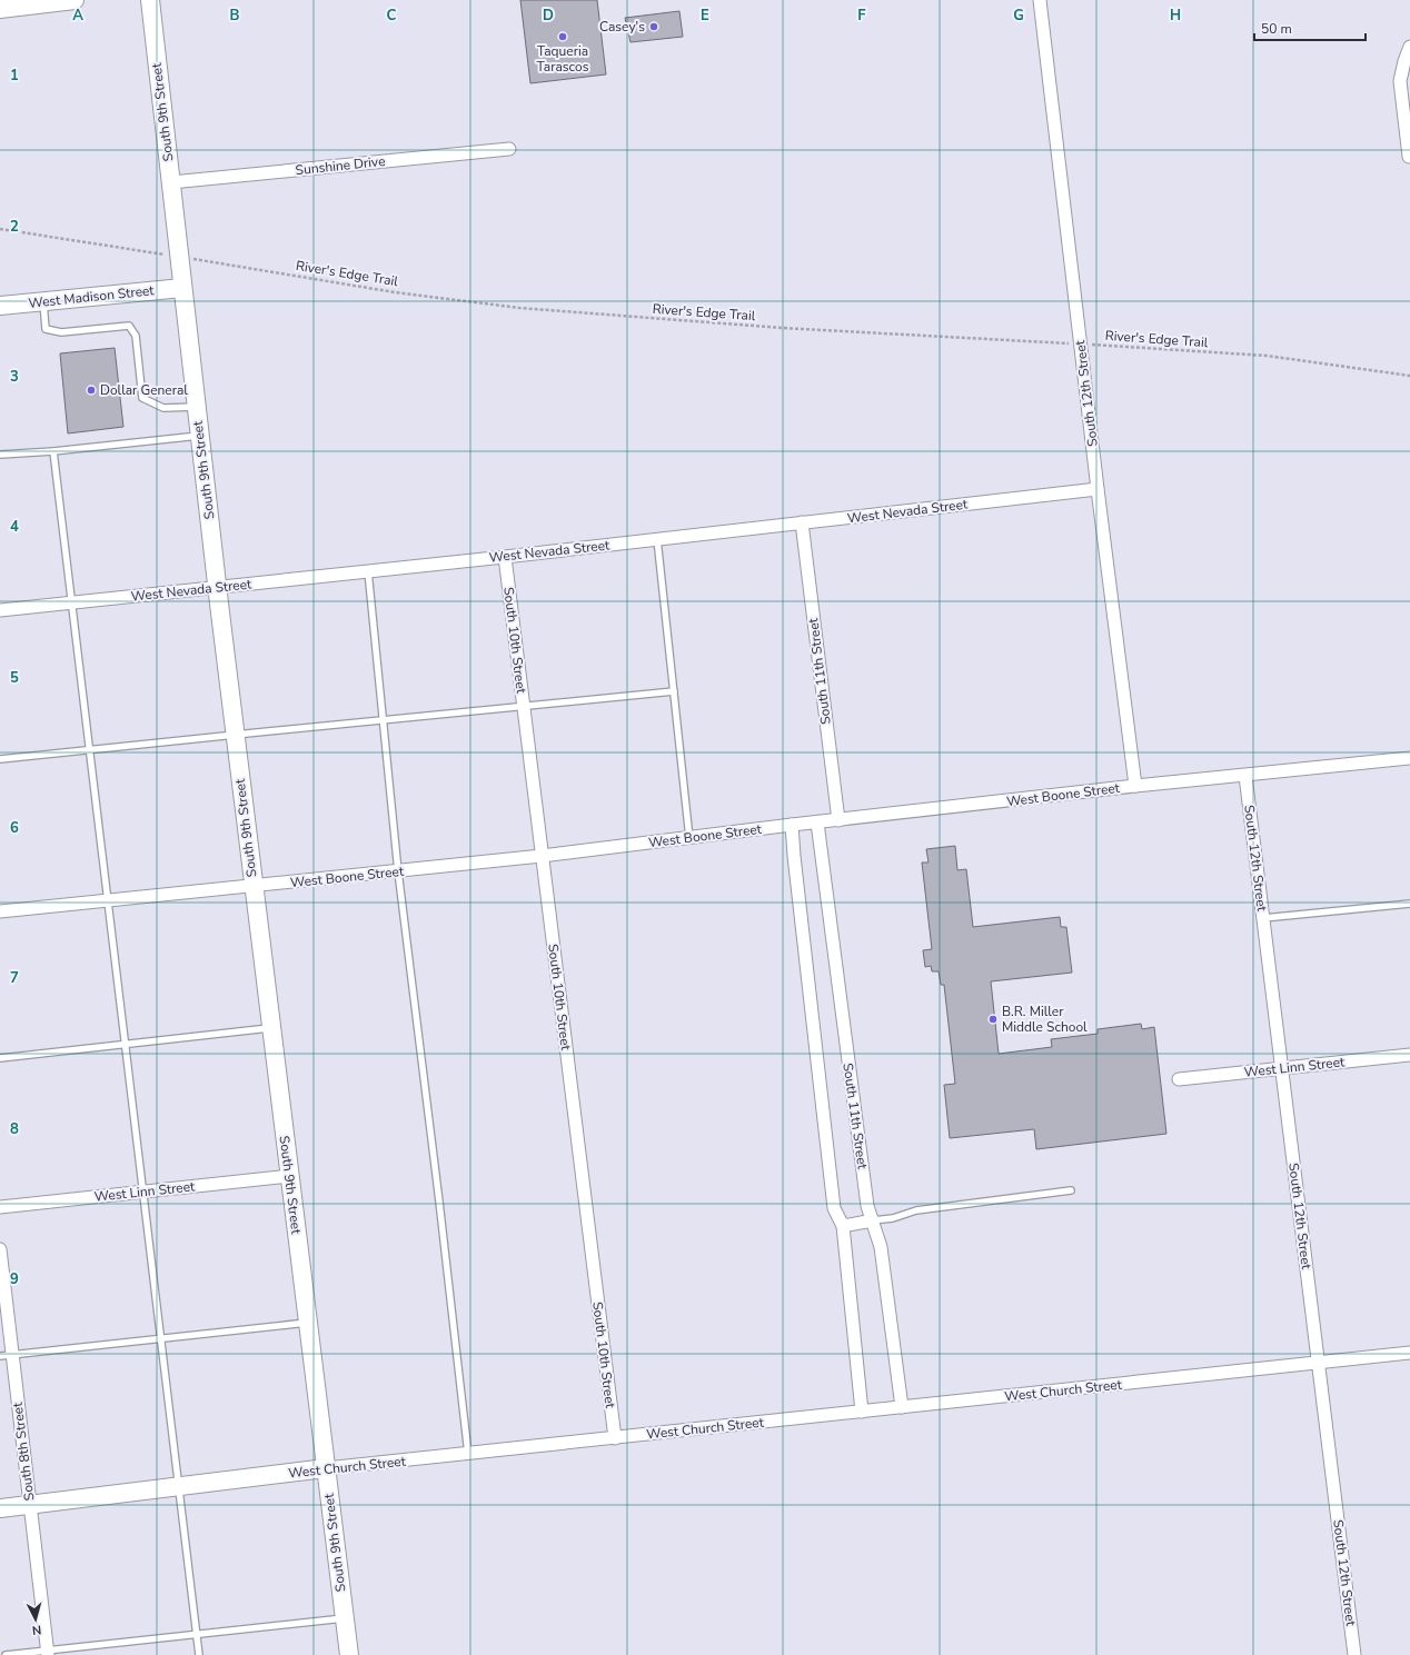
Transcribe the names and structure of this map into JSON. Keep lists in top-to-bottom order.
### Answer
{
  "streets": {
    "main road": ["South 9th Street", "West Madison Street", "West Church Street"],
    "street": [
      "Sunshine Drive",
      "South 12th Street",
      "West Nevada Street",
      "South 10th Street",
      "South 11th Street",
      "West Boone Street",
      "West Linn Street",
      "South 8th Street"
    ],
    "path": ["River's Edge Trail"]
  },
  "crossings": [
    ["South 9th Street", "Sunshine Drive"],
    ["South 9th Street", "River's Edge Trail"],
    ["South 9th Street", "West Madison Street"],
    ["South 9th Street", "West Nevada Street"],
    ["South 9th Street", "West Boone Street"],
    ["South 9th Street", "West Linn Street"],
    ["South 9th Street", "West Church Street"],
    ["River's Edge Trail", "South 12th Street"],
    ["South 12th Street", "West Nevada Street"],
    ["South 12th Street", "West Boone Street"],
    ["South 12th Street", "West Linn Street"],
    ["South 12th Street", "West Church Street"],
    ["West Nevada Street", "South 10th Street"],
    ["West Nevada Street", "South 11th Street"],
    ["South 10th Street", "West Boone Street"],
    ["South 10th Street", "West Church Street"],
    ["South 11th Street", "West Boone Street"],
    ["South 11th Street", "West Church Street"],
    ["West Church Street", "South 8th Street"]
  ],
  "places": [
    "Casey's",
    "Taqueria Tarascos",
    "Dollar General",
    "B.R. Miller Middle School"
  ],
  "scale_bar": "50 m",
  "north": "bottom",
  "grid": {
    "columns": [
      "A",
      "B",
      "C",
      "D",
      "E",
      "F",
      "G",
      "H"
    ],
    "rows": [
      "1",
      "2",
      "3",
      "4",
      "5",
      "6",
      "7",
      "8",
      "9"
    ]
  }
}
